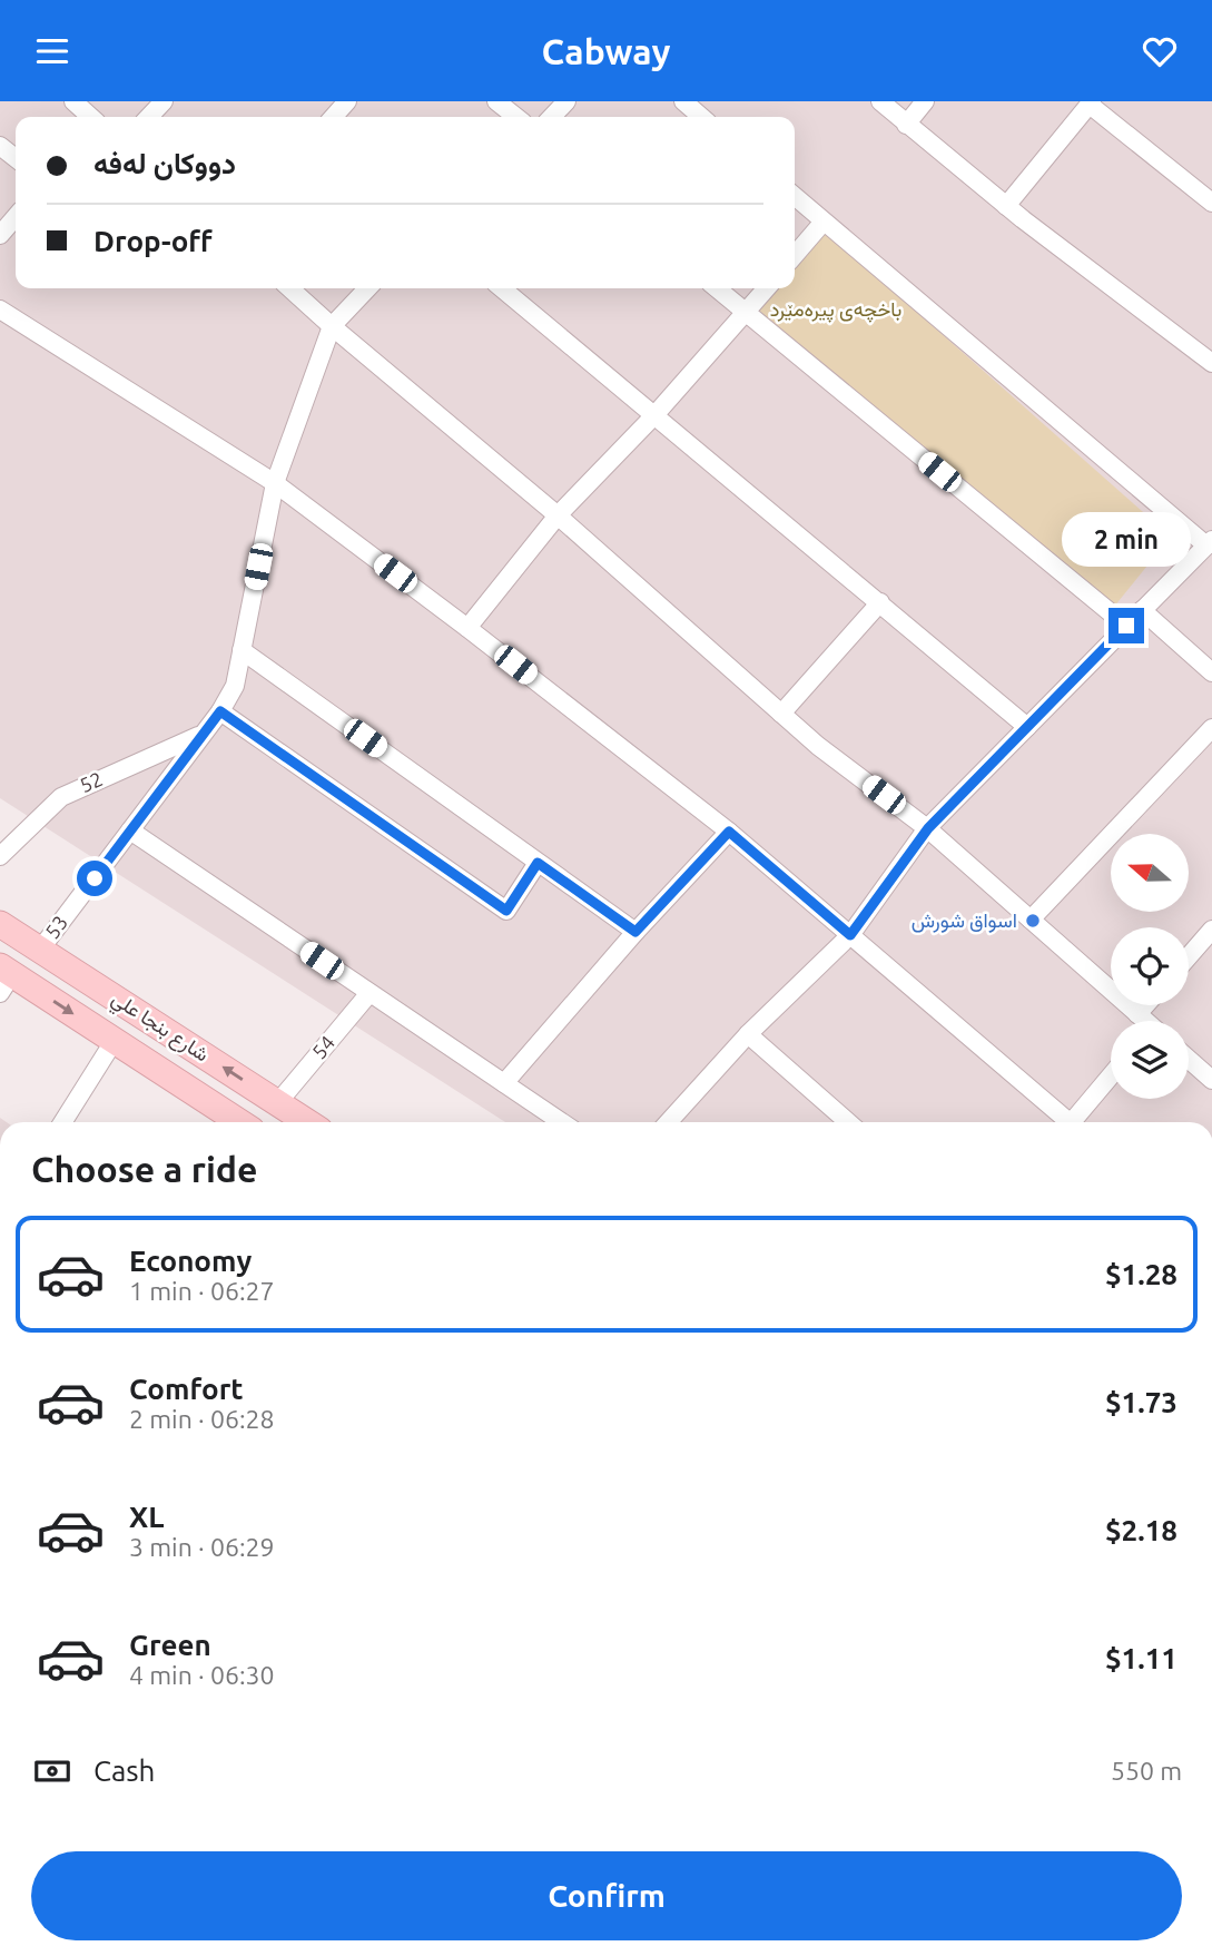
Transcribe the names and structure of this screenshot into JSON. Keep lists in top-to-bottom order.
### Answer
{
  "streets": {
    "main road": ["شارع بنجا علي"],
    "street": ["52", "53", "54"]
  },
  "crossings": [
    ["52", "53"],
    ["53", "شارع بنجا علي"],
    ["شارع بنجا علي", "54"]
  ],
  "parks": ["باخچەی پیرەمێرد"],
  "places": ["اسواق شورش"],
  "north": "left",
  "page": {
    "header": "Cabway",
    "banner": ["دووكان لەفە", "Drop-off"],
    "bubble": "2 min",
    "heading": "Choose a ride",
    "list": [
      {
        "name": "Economy",
        "note": "1 min · 06:27",
        "value": "$1.28"
      },
      {
        "name": "Comfort",
        "note": "2 min · 06:28",
        "value": "$1.73"
      },
      {
        "name": "XL",
        "note": "3 min · 06:29",
        "value": "$2.18"
      },
      {
        "name": "Green",
        "note": "4 min · 06:30",
        "value": "$1.11"
      }
    ],
    "pay": ["Cash", "550 m"],
    "buttons": "Confirm"
  }
}
